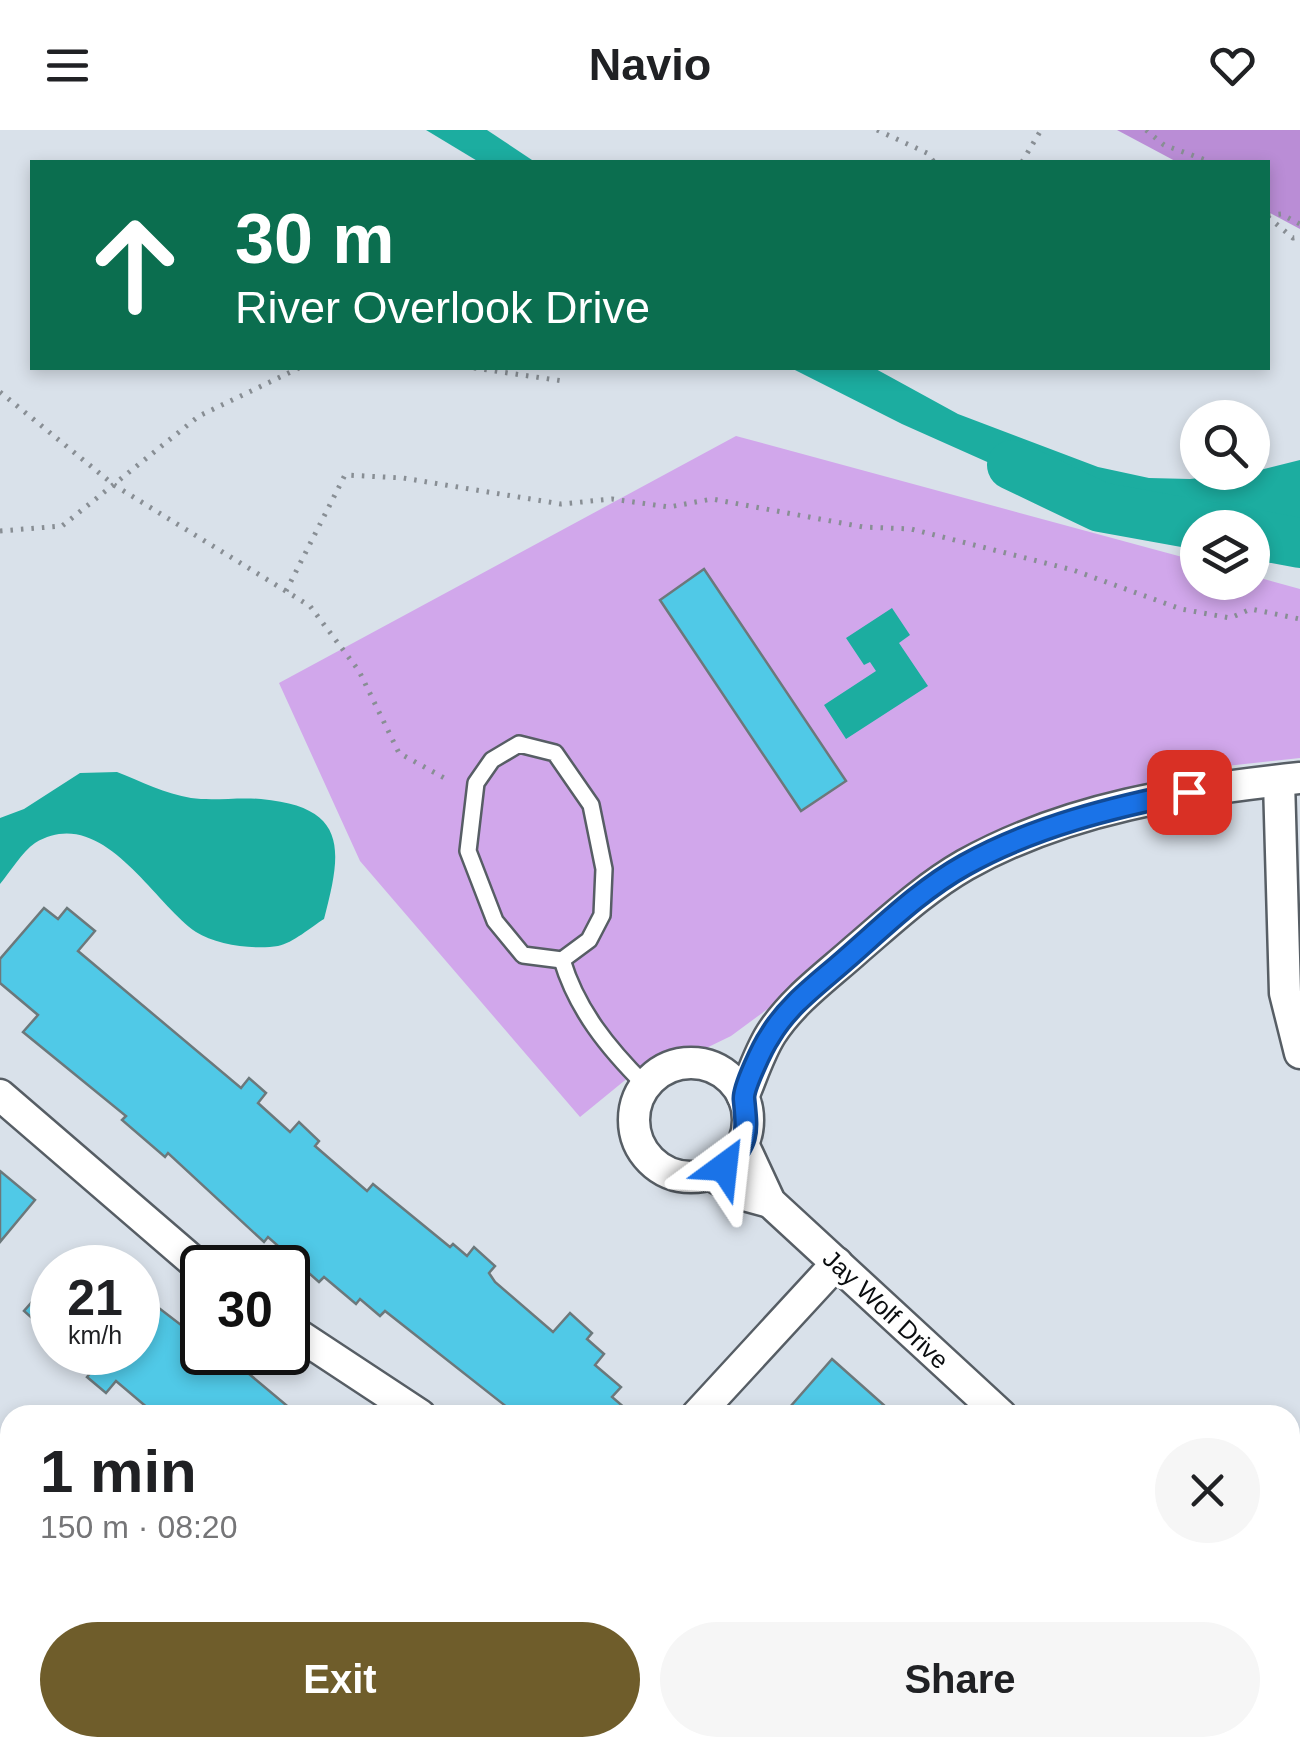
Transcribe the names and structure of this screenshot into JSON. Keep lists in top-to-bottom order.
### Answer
{
  "streets": {
    "street": ["Jay Wolf Drive"]
  },
  "page": {
    "header": "Navio",
    "turn": ["30 m", "River Overlook Drive"],
    "speed": "21 km/h",
    "limit": "30",
    "heading": ["1 min", "150 m · 08:20"],
    "buttons": ["Exit", "Share"]
  }
}
